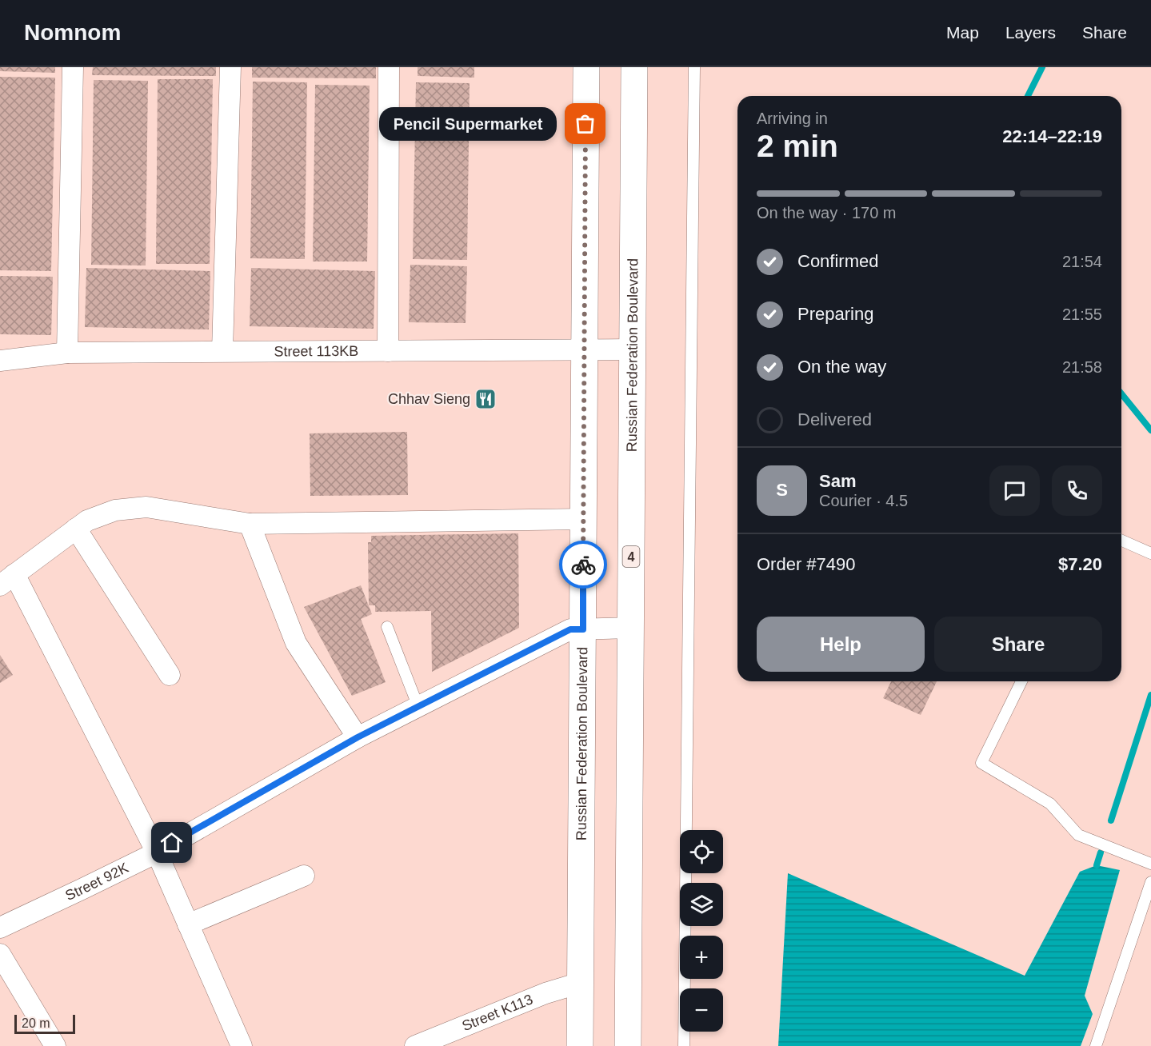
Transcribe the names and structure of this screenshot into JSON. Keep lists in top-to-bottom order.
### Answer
{
  "streets": {
    "highway": ["Russian Federation Boulevard", "4"],
    "street": ["Street 113KB", "Street 92K", "Street K113"]
  },
  "crossings": [
    ["Street 113KB", "Russian Federation Boulevard"],
    ["Russian Federation Boulevard", "Street 92K"],
    ["Russian Federation Boulevard", "Street K113"]
  ],
  "places": {
    "other": ["Pencil Supermarket"],
    "restaurant": ["Chhav Sieng"]
  },
  "scale_bar": "20 m",
  "page": {
    "header": "Nomnom",
    "nav": ["Map", "Layers", "Share"],
    "heading": ["2 min", "Arriving in", "22:14–22:19"],
    "panel": [
      "Sam",
      "Courier · 4.5",
      "Order #7490",
      "$7.20"
    ],
    "bubble": "Pencil Supermarket",
    "bar": "On the way · 170 m",
    "list": [
      ["Confirmed", "21:54"],
      ["Preparing", "21:55"],
      ["On the way", "21:58"],
      "Delivered"
    ],
    "round": "S",
    "buttons": ["Help", "Share"],
    "map_buttons": ["+", "−"],
    "scale": "20 m"
  }
}
